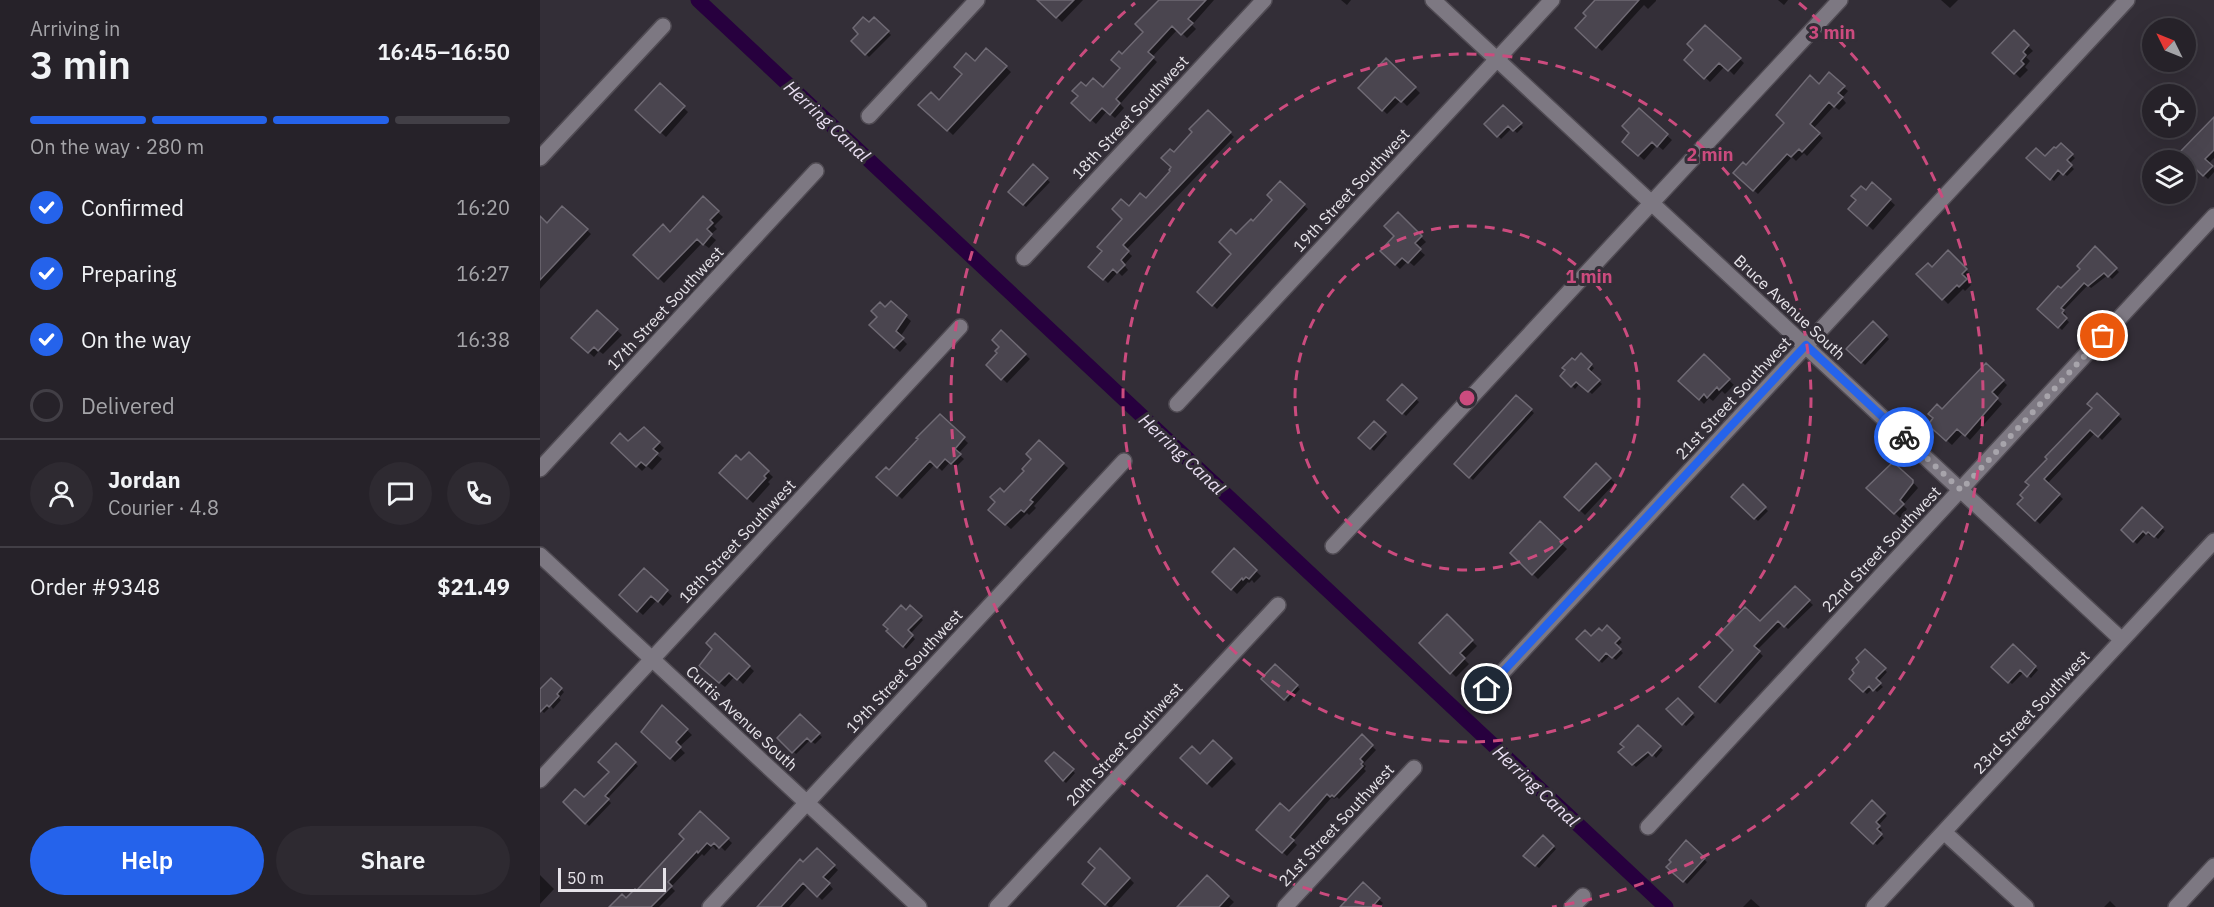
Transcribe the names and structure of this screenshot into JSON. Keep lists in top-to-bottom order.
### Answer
{
  "streets": {
    "street": [
      "18th Street Southwest",
      "19th Street Southwest",
      "Bruce Avenue South",
      "17th Street Southwest",
      "21st Street Southwest",
      "22nd Street Southwest",
      "23rd Street Southwest",
      "Curtis Avenue South",
      "20th Street Southwest"
    ]
  },
  "crossings": [
    ["18th Street Southwest", "Curtis Avenue South"],
    ["19th Street Southwest", "Bruce Avenue South"],
    ["19th Street Southwest", "Curtis Avenue South"],
    ["Bruce Avenue South", "21st Street Southwest"],
    ["Bruce Avenue South", "22nd Street Southwest"],
    ["Bruce Avenue South", "23rd Street Southwest"]
  ],
  "water": ["Herring Canal"],
  "scale_bar": "50 m",
  "north": "top left",
  "page": {
    "heading": ["3 min", "Arriving in", "16:45–16:50"],
    "panel": [
      "Jordan",
      "Courier · 4.8",
      "Order #9348",
      "$21.49"
    ],
    "bar": "On the way · 280 m",
    "list": [
      ["Confirmed", "16:20"],
      ["Preparing", "16:27"],
      ["On the way", "16:38"],
      "Delivered"
    ],
    "buttons": ["Help", "Share"],
    "scale": "50 m"
  },
  "rings": ["3 min", "2 min", "1 min"]
}
